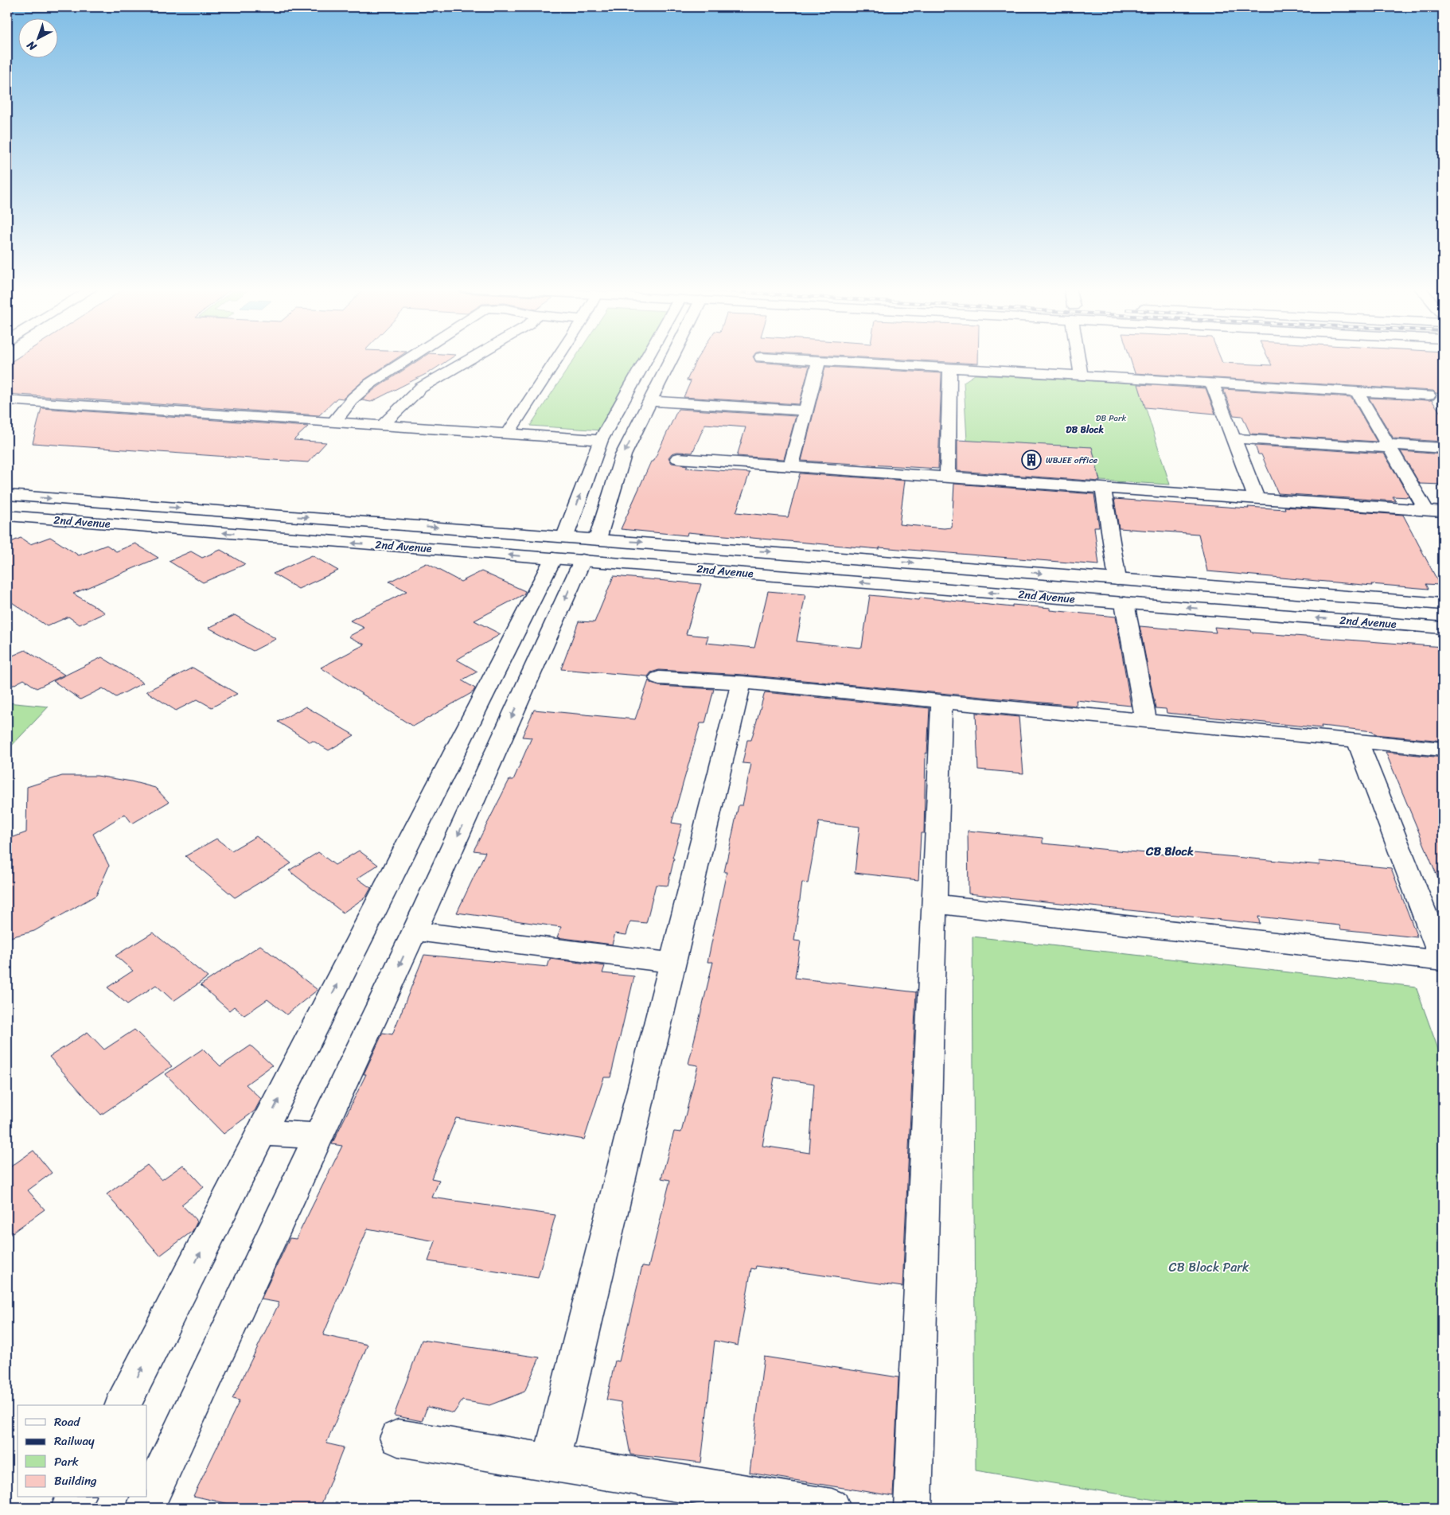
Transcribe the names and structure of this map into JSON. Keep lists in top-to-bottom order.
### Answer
{
  "streets": {
    "street": ["2nd Avenue"]
  },
  "districts": ["DB Block", "CB Block"],
  "parks": ["DB Park", "CB Block Park"],
  "places": {
    "building": ["WBJEE office"]
  },
  "legend": [
    "Road",
    "Railway",
    "Park",
    "Building"
  ],
  "north": "bottom left"
}
